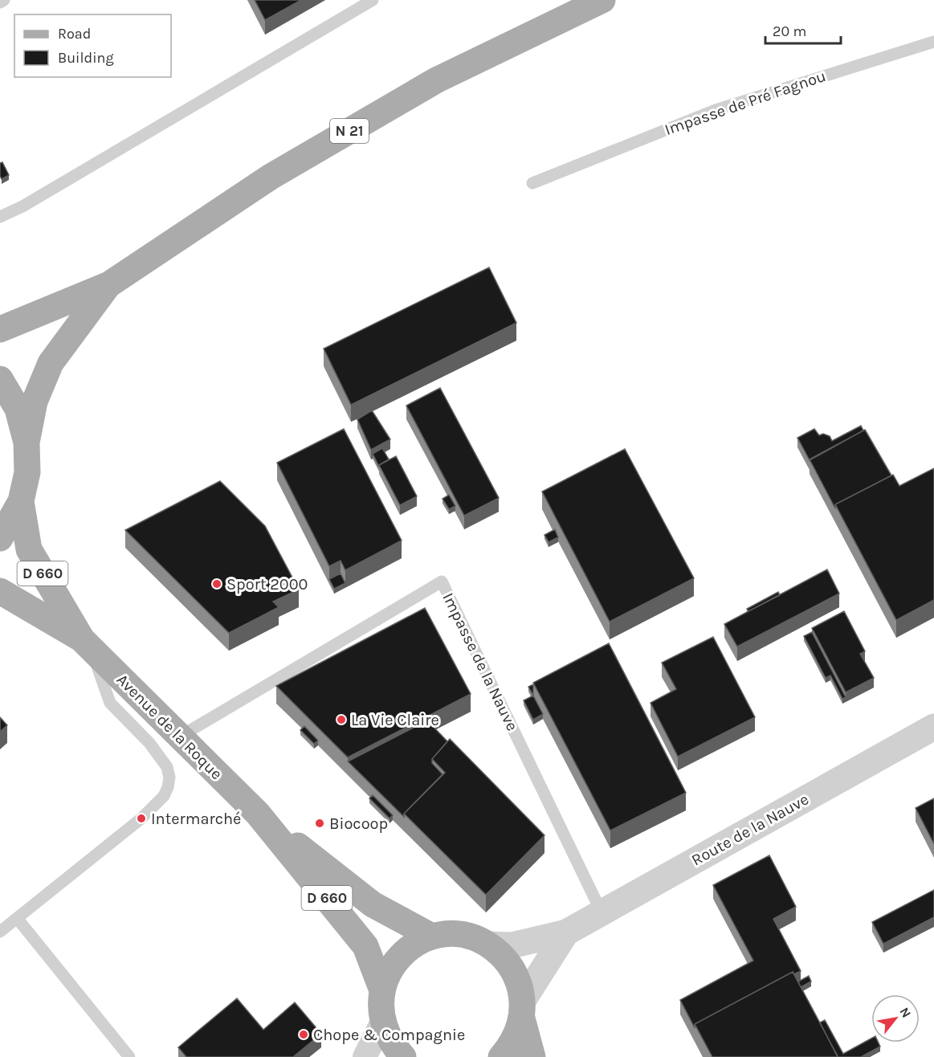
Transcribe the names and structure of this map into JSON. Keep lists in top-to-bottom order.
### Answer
{
  "streets": {
    "main road": ["N 21", "D 660", "Avenue de la Roque"],
    "street": ["Route de la Nauve"],
    "lane": ["Impasse de Pré Fagnou", "Impasse de la Nauve"]
  },
  "crossings": [
    ["D 660", "Avenue de la Roque"],
    ["Impasse de la Nauve", "Avenue de la Roque"],
    ["Impasse de la Nauve", "Route de la Nauve"]
  ],
  "places": [
    "Sport 2000",
    "La Vie Claire",
    "Intermarché",
    "Biocoop",
    "Chope & Compagnie"
  ],
  "legend": ["Road", "Building"],
  "scale_bar": "20 m",
  "north": "top right"
}
